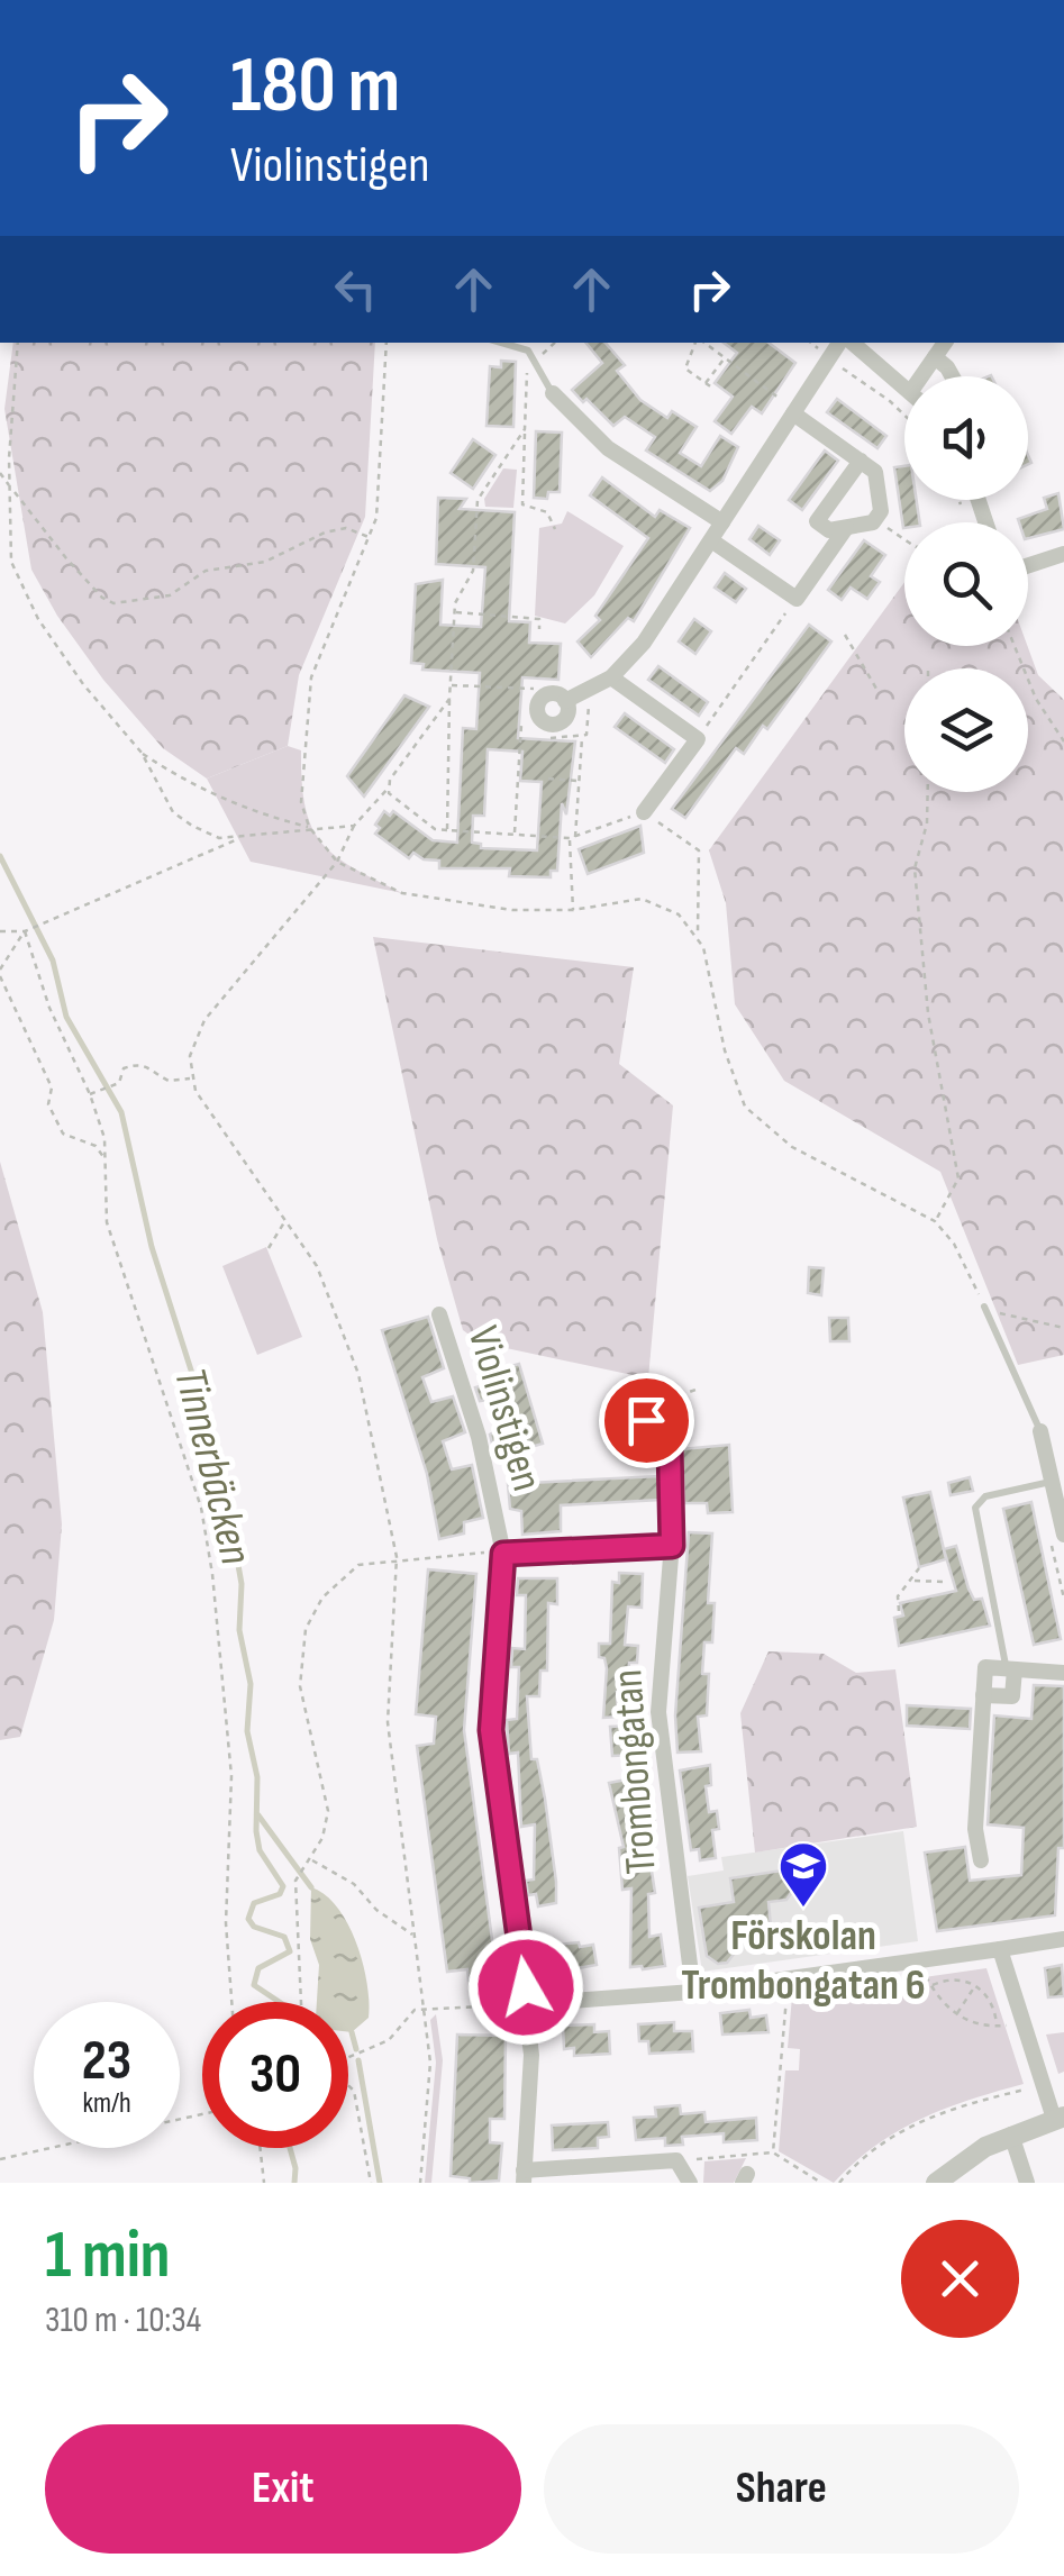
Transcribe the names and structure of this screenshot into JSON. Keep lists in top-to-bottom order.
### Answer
{
  "streets": {
    "street": ["Violinstigen", "Trombongatan"]
  },
  "crossings": [
    ["Violinstigen", "Trombongatan"]
  ],
  "water": ["Tinnerbäcken"],
  "places": {
    "school or university": ["Förskolan Trombongatan 6"]
  },
  "page": {
    "turn": ["180 m", "Violinstigen"],
    "speed": "23 km/h",
    "limit": "30",
    "heading": ["1 min", "310 m · 10:34"],
    "buttons": ["Exit", "Share"]
  }
}
